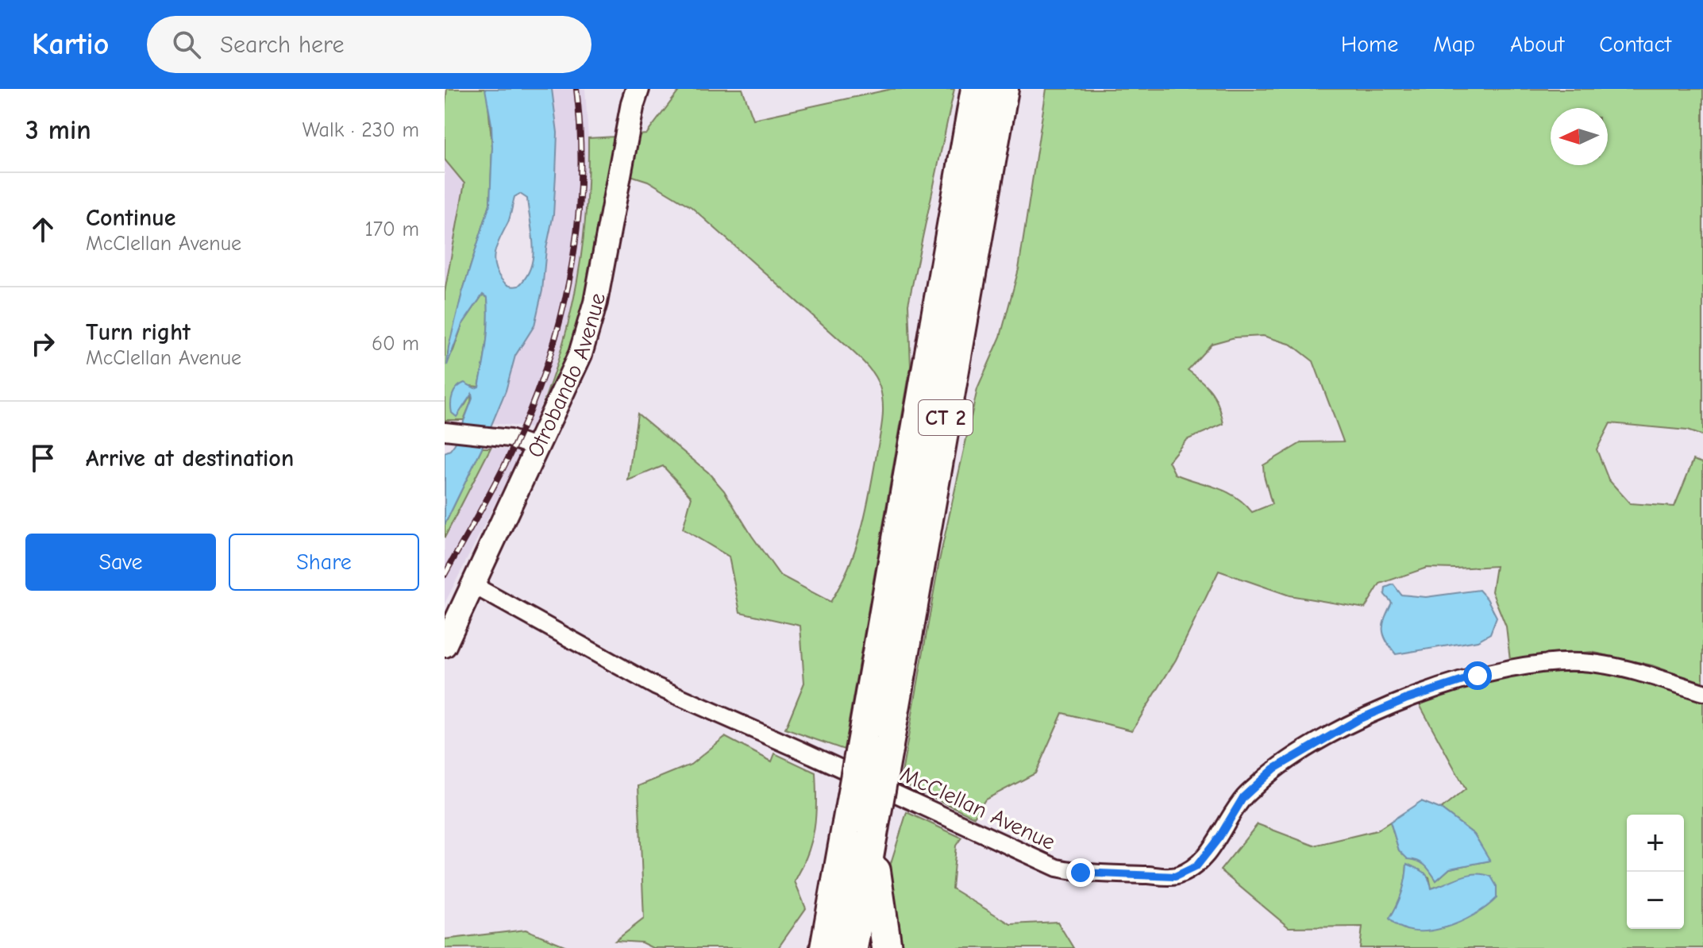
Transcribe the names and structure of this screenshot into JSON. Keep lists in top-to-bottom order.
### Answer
{
  "streets": {
    "highway": ["CT 2"],
    "street": ["Otrobando Avenue", "McClellan Avenue"]
  },
  "crossings": [
    ["Otrobando Avenue", "McClellan Avenue"]
  ],
  "north": "left",
  "page": {
    "header": "Kartio",
    "search": "Search here",
    "nav": [
      "Home",
      "Map",
      "About",
      "Contact"
    ],
    "heading": ["3 min", "Walk · 230 m"],
    "list": [
      ["Continue", "McClellan Avenue", "170 m"],
      ["Turn right", "McClellan Avenue", "60 m"],
      "Arrive at destination"
    ],
    "buttons": ["Save", "Share"],
    "map_buttons": ["+", "−"]
  }
}
